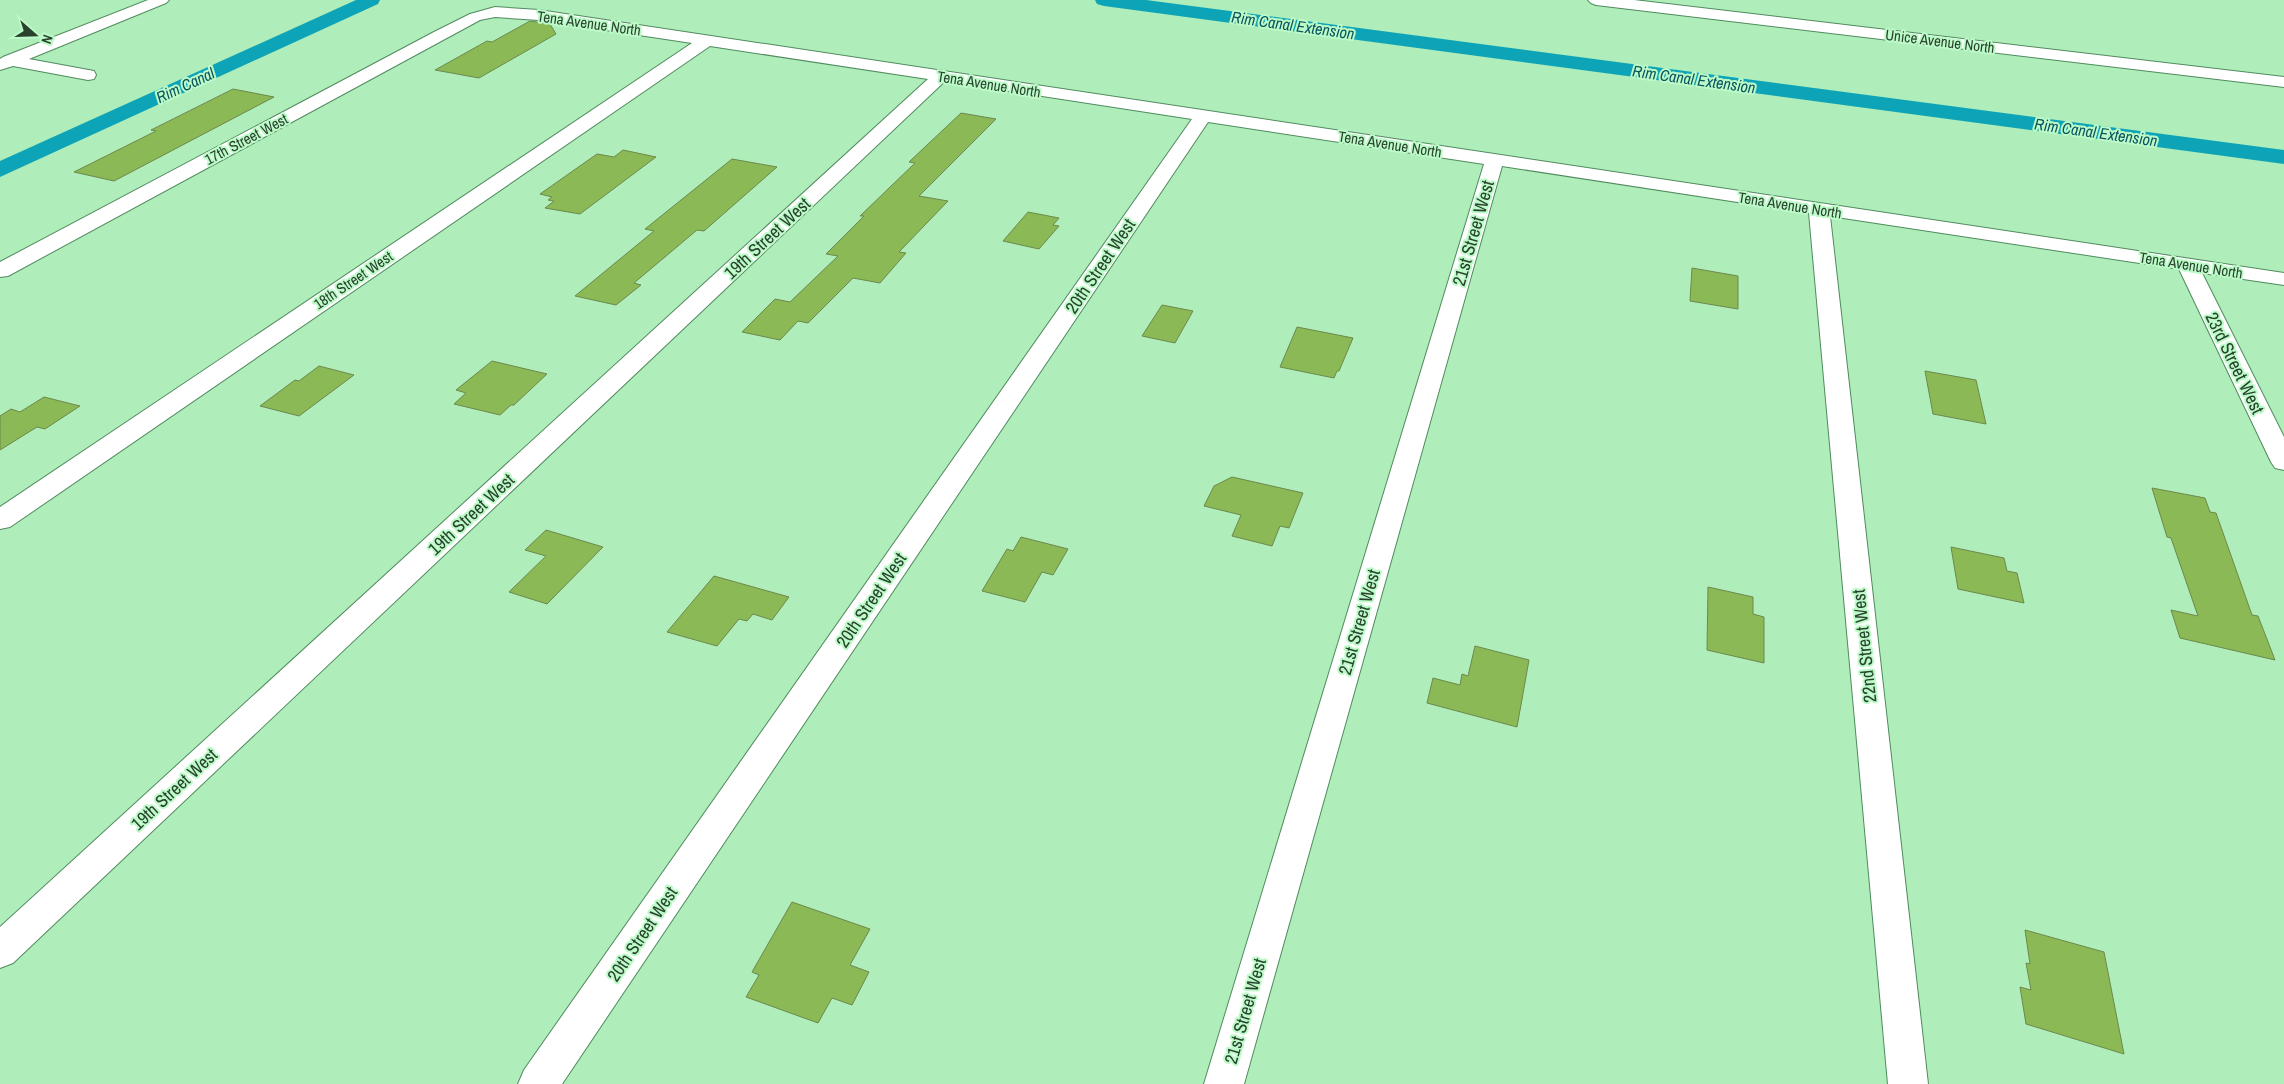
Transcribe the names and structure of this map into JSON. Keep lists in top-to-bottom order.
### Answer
{
  "streets": {
    "street": [
      "Tena Avenue North",
      "Unice Avenue North",
      "17th Street West",
      "21st Street West",
      "19th Street West",
      "20th Street West",
      "18th Street West",
      "23rd Street West",
      "22nd Street West"
    ]
  },
  "crossings": [
    ["Tena Avenue North", "17th Street West"],
    ["Tena Avenue North", "21st Street West"],
    ["Tena Avenue North", "19th Street West"],
    ["Tena Avenue North", "20th Street West"],
    ["Tena Avenue North", "18th Street West"],
    ["Tena Avenue North", "23rd Street West"],
    ["Tena Avenue North", "22nd Street West"]
  ],
  "water": ["Rim Canal Extension", "Rim Canal"],
  "north": "right"
}
